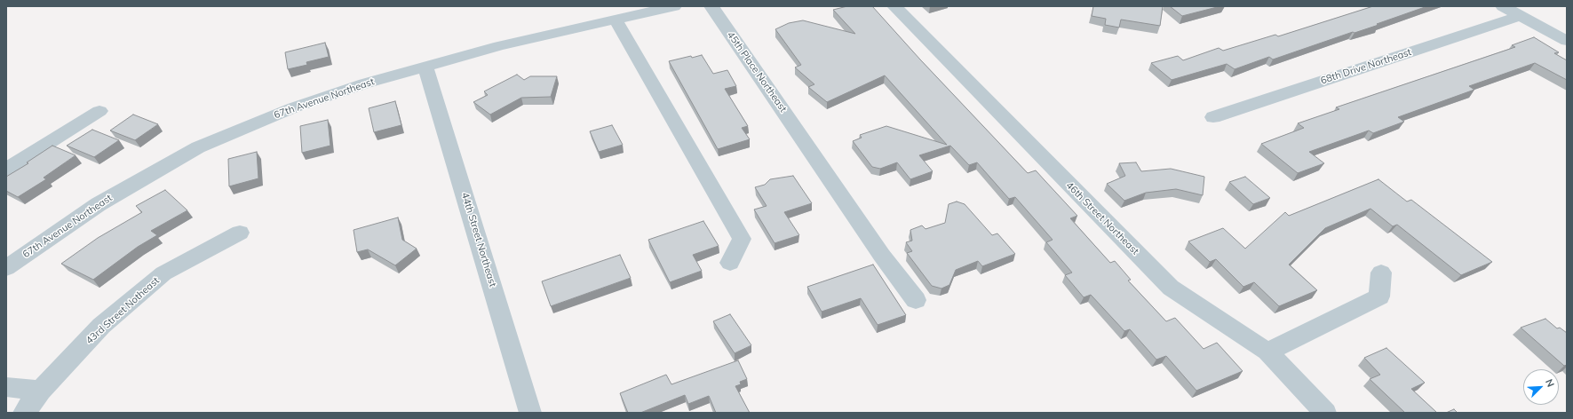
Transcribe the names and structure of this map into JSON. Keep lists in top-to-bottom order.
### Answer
{
  "streets": {
    "street": [
      "68th Drive Northeast",
      "45th Place Northeast",
      "67th Avenue Northeast",
      "46th Street Northeast",
      "44th Street Northeast",
      "43rd Street Notheast"
    ]
  },
  "crossings": [
    ["67th Avenue Northeast", "44th Street Northeast"]
  ],
  "north": "top right"
}
